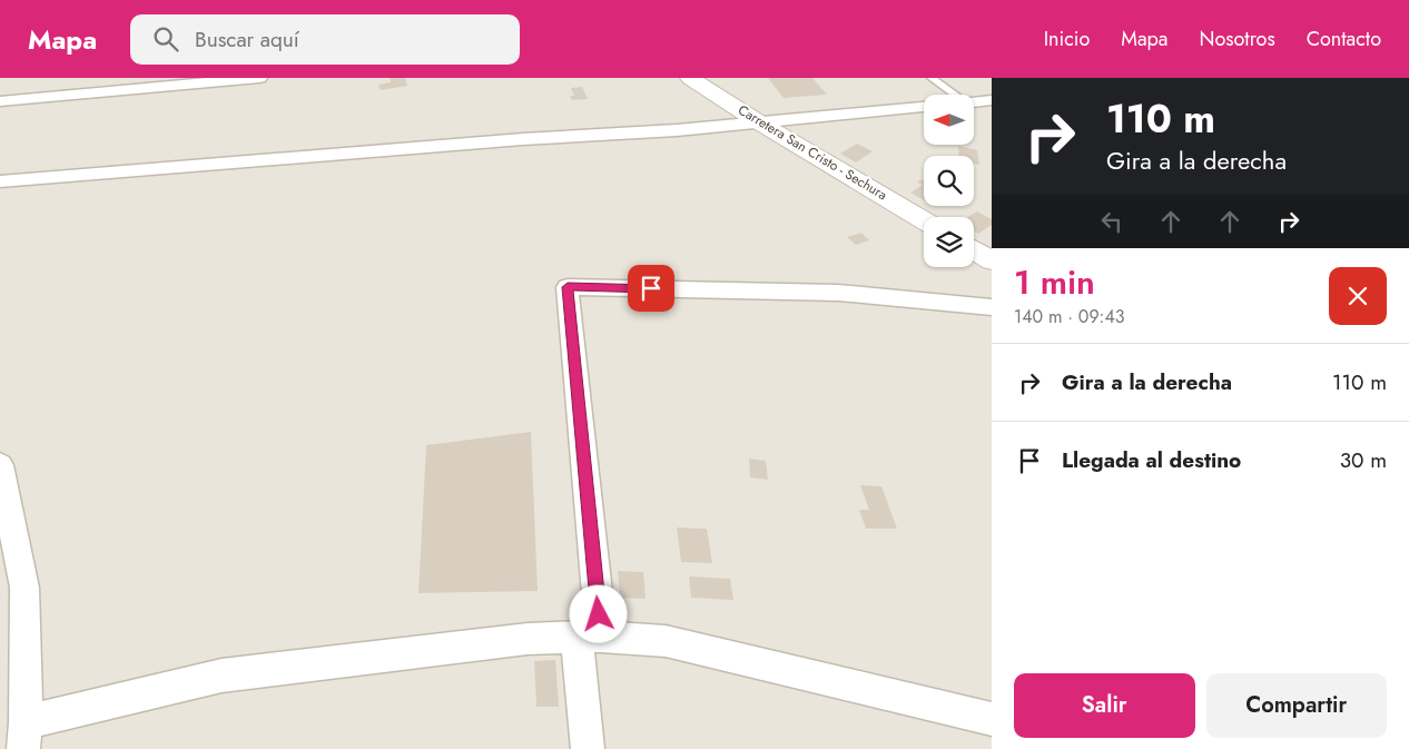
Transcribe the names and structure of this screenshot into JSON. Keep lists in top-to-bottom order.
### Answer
{
  "streets": {
    "street": ["Carretera San Cristo - Sechura"]
  },
  "north": "left",
  "page": {
    "header": "Mapa",
    "search": "Buscar aquí",
    "nav": [
      "Inicio",
      "Mapa",
      "Nosotros",
      "Contacto"
    ],
    "turn": ["110 m", "Gira a la derecha"],
    "heading": ["1 min", "140 m · 09:43"],
    "list": [
      {
        "name": "Gira a la derecha",
        "value": "110 m"
      },
      {
        "name": "Llegada al destino",
        "value": "30 m"
      }
    ],
    "buttons": ["Salir", "Compartir"]
  }
}
